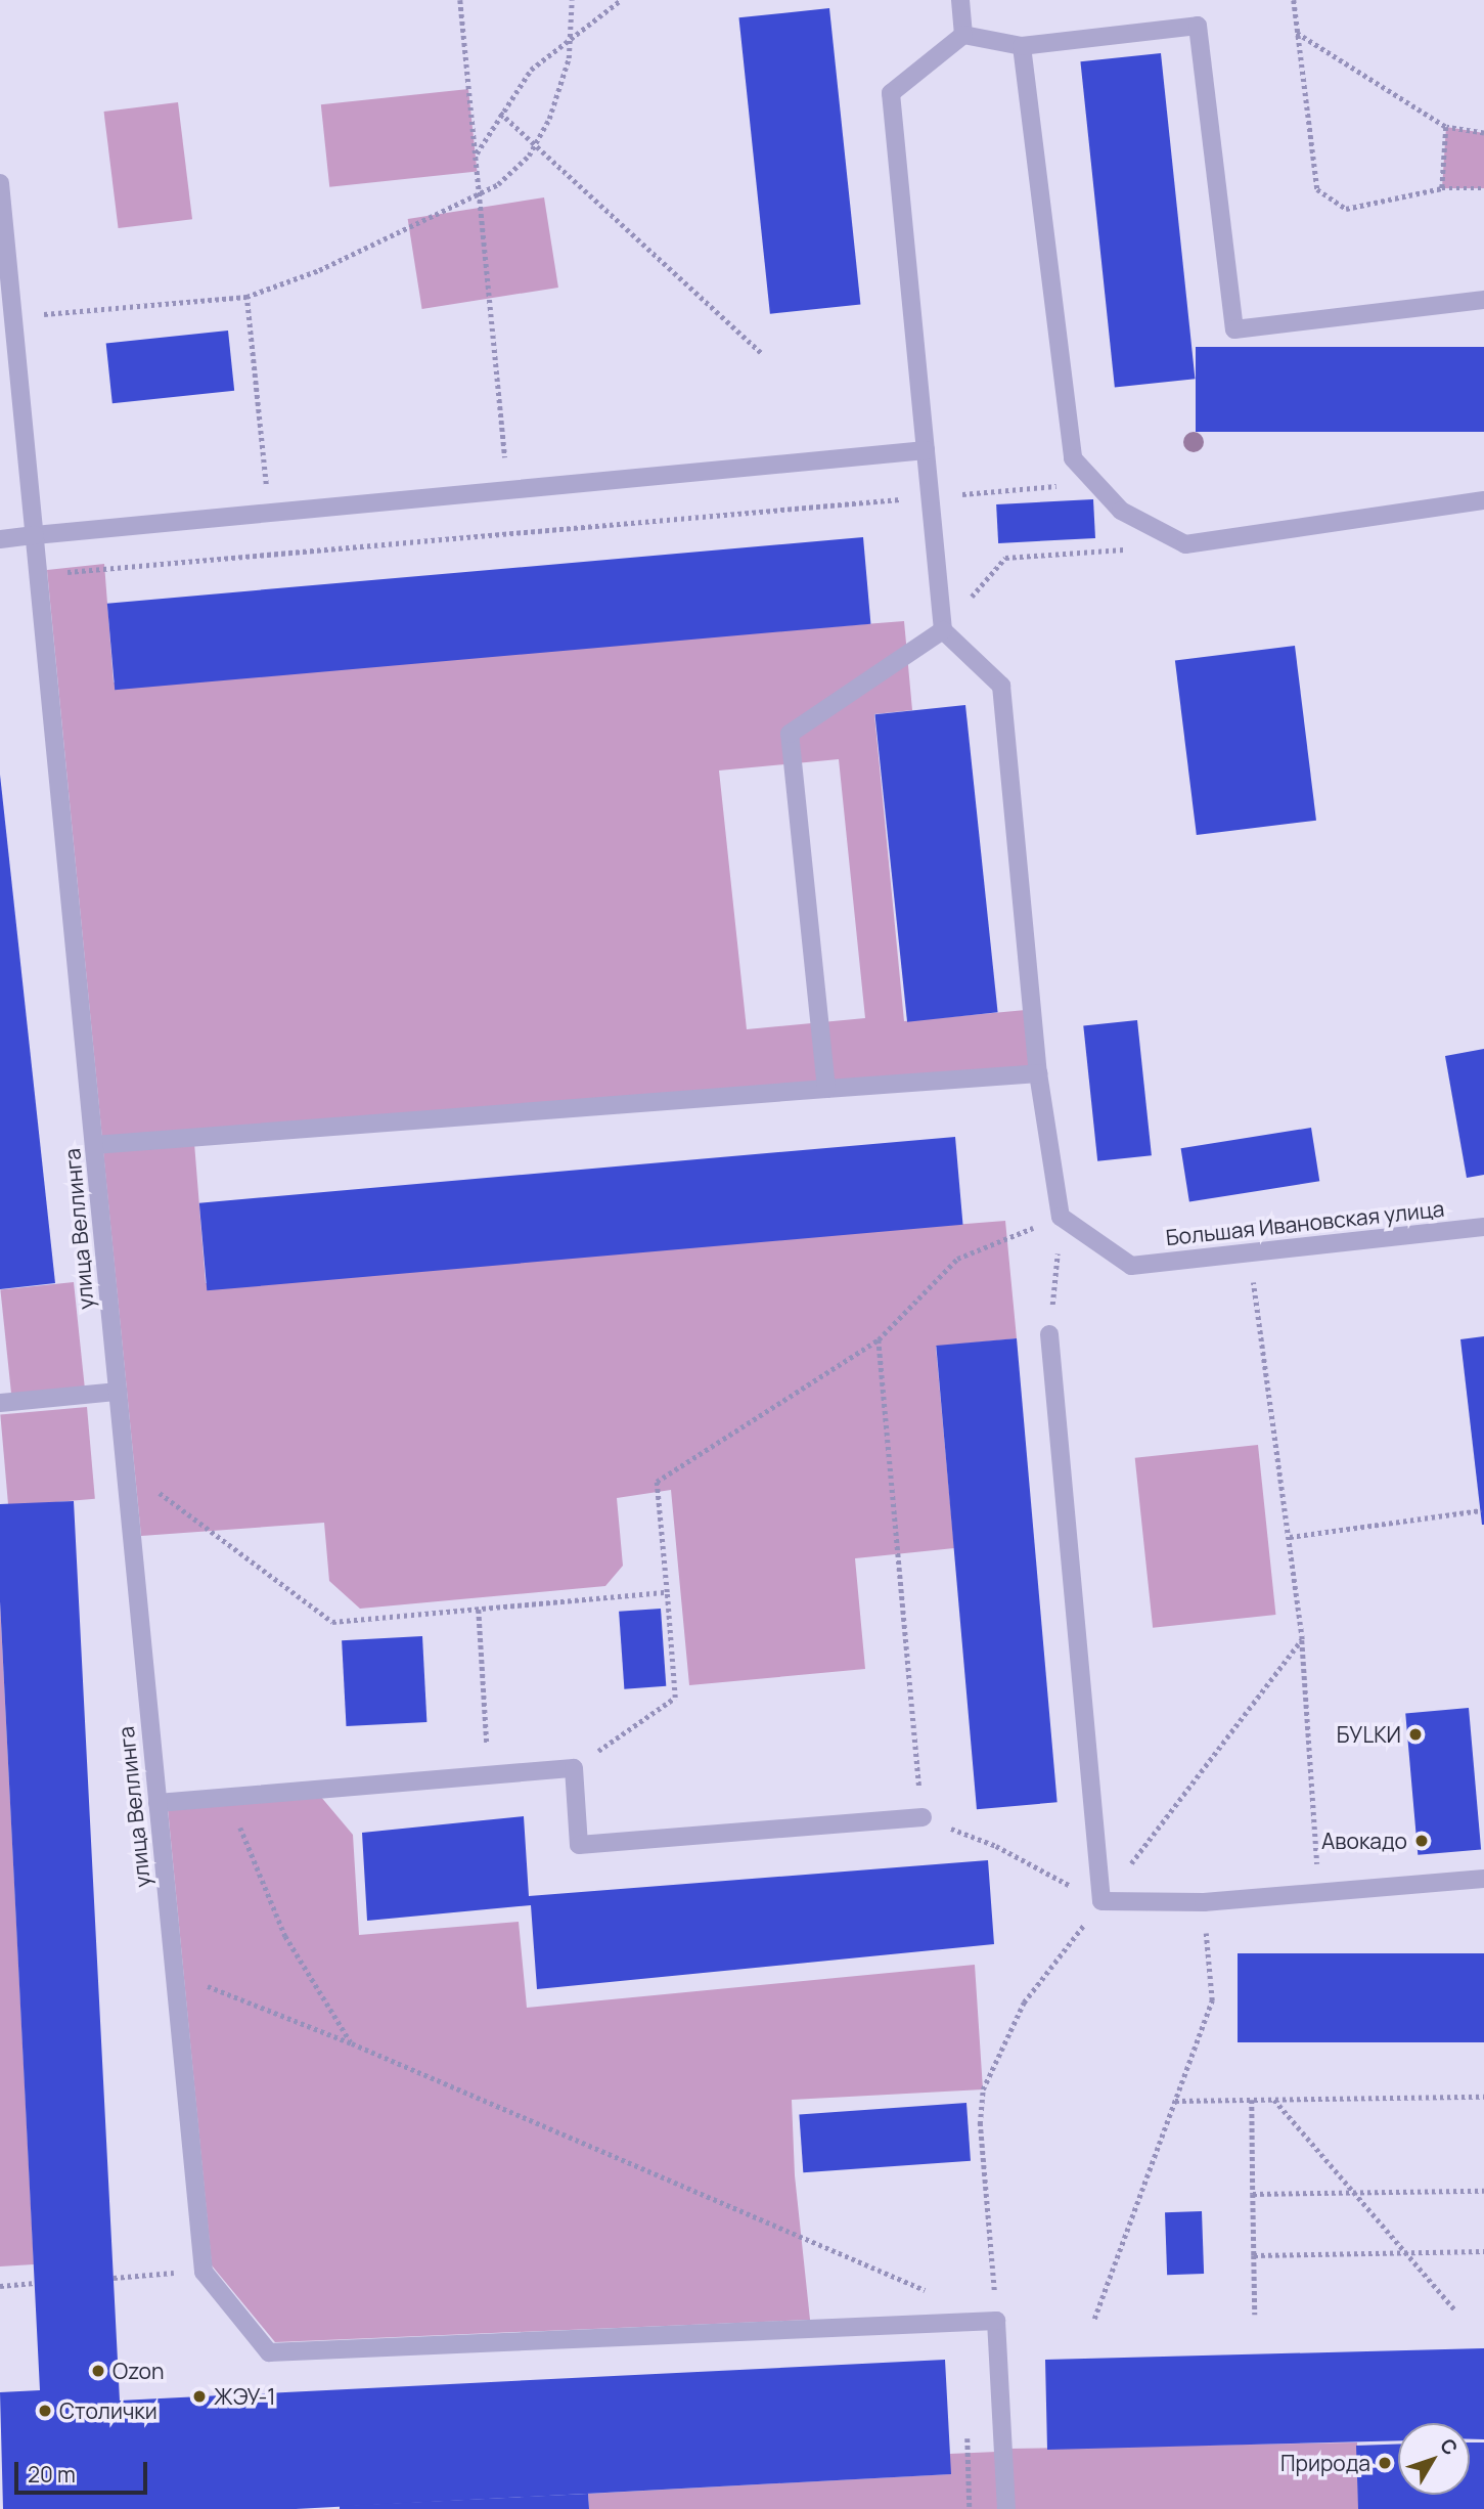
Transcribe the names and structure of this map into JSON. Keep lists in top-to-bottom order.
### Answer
{
  "streets": {
    "street": ["Большая Ивановская улица", "улица Веллинга"]
  },
  "places": [
    "БУLКИ",
    "Авокадо",
    "Ozon",
    "ЖЭУ-1",
    "Столички",
    "Природа"
  ],
  "scale_bar": "20 m",
  "north": "top right"
}
